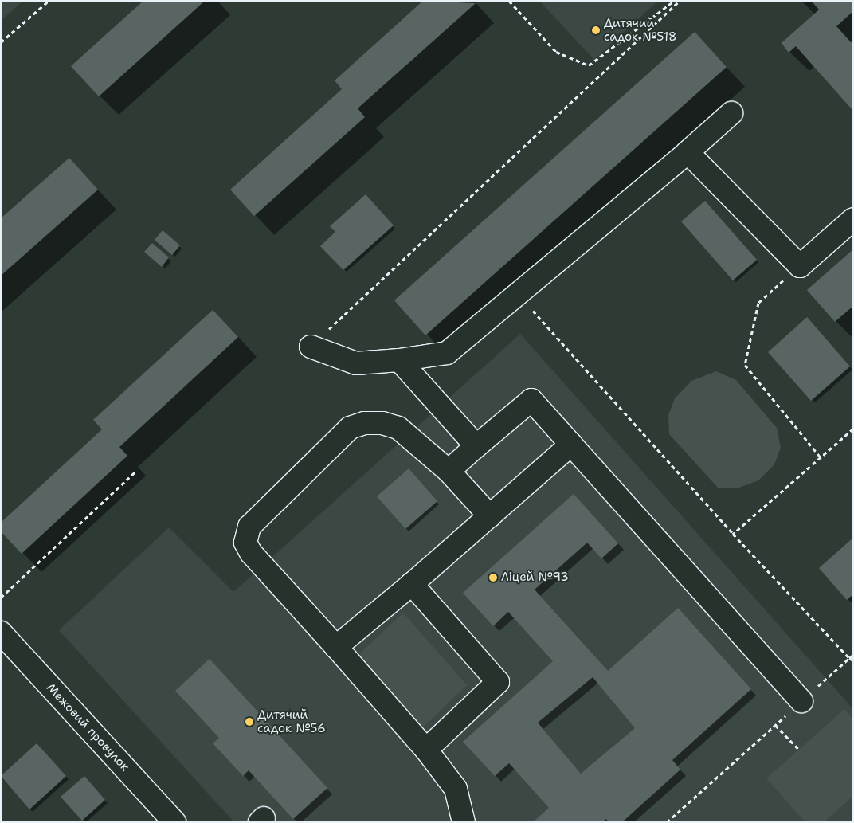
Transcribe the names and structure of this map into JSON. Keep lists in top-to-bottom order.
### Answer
{
  "streets": {
    "street": ["Межовий провулок"]
  },
  "places": ["Дитячий садок №518", "Ліцей №93", "Дитячий садок №56"]
}
